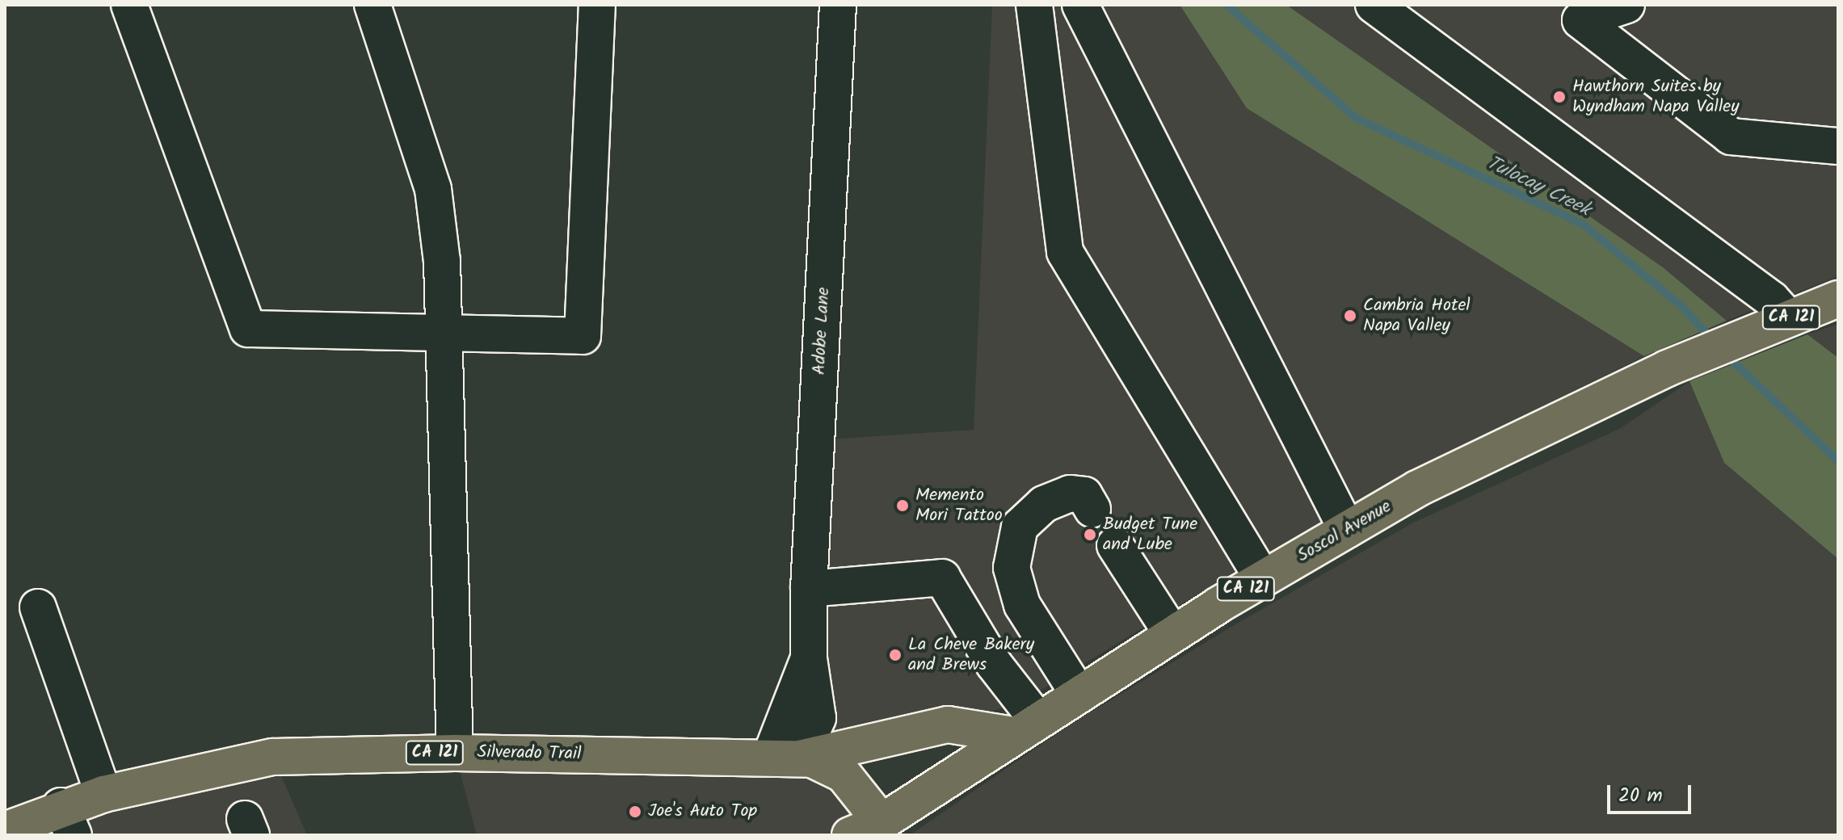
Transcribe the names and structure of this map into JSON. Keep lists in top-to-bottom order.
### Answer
{
  "streets": {
    "main road": ["CA 121", "Soscol Avenue", "Silverado Trail"],
    "street": ["Adobe Lane"]
  },
  "crossings": [
    ["Adobe Lane", "Silverado Trail"],
    ["Soscol Avenue", "Silverado Trail"]
  ],
  "water": ["Tulocay Creek"],
  "places": [
    "Hawthorn Suites by Wyndham Napa Valley",
    "Cambria Hotel Napa Valley",
    "Memento Mori Tattoo",
    "Budget Tune and Lube",
    "La Cheve Bakery and Brews",
    "Joe's Auto Top"
  ],
  "scale_bar": "20 m"
}
